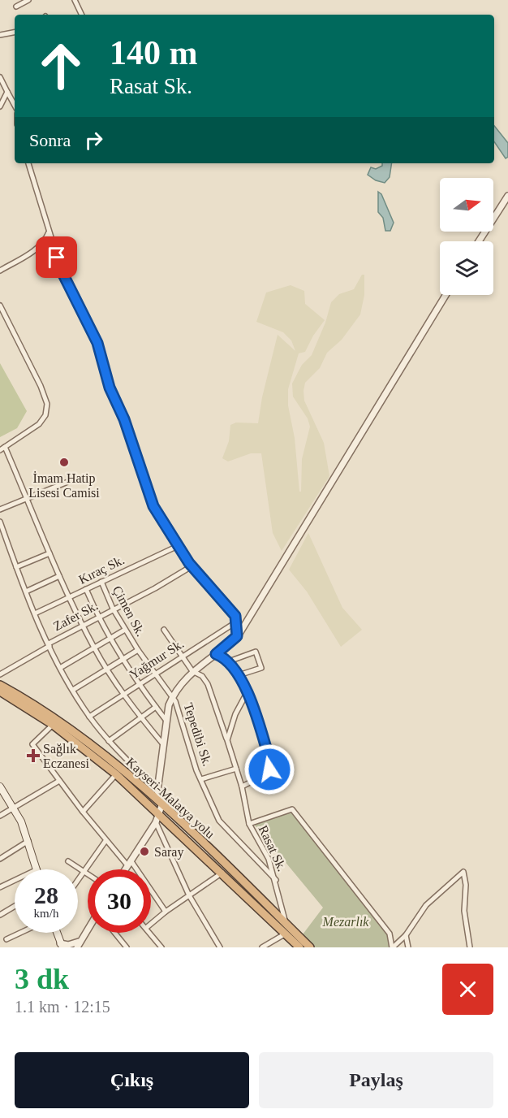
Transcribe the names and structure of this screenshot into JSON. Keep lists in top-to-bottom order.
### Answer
{
  "streets": {
    "highway": ["Kayseri-Malatya yolu"],
    "street": [
      "Kıraç Sk.",
      "Çimen Sk.",
      "Zafer Sk.",
      "Yağmur Sk.",
      "Tepedibi Sk.",
      "Rasat Sk."
    ]
  },
  "crossings": [
    ["Kıraç Sk.", "Çimen Sk."],
    ["Çimen Sk.", "Zafer Sk."],
    ["Çimen Sk.", "Yağmur Sk."],
    ["Çimen Sk.", "Tepedibi Sk."],
    ["Yağmur Sk.", "Rasat Sk."],
    ["Tepedibi Sk.", "Rasat Sk."],
    ["Kayseri-Malatya yolu", "Rasat Sk."]
  ],
  "parks": ["Mezarlık"],
  "places": {
    "other": ["İmam Hatip Lisesi Camisi", "Saray"],
    "health": ["Sağlık Eczanesi"]
  },
  "north": "right",
  "page": {
    "turn": ["140 m", "Rasat Sk."],
    "then": "Sonra",
    "speed": "28 km/h",
    "limit": "30",
    "heading": ["3 dk", "1.1 km · 12:15"],
    "buttons": ["Çıkış", "Paylaş"]
  }
}
